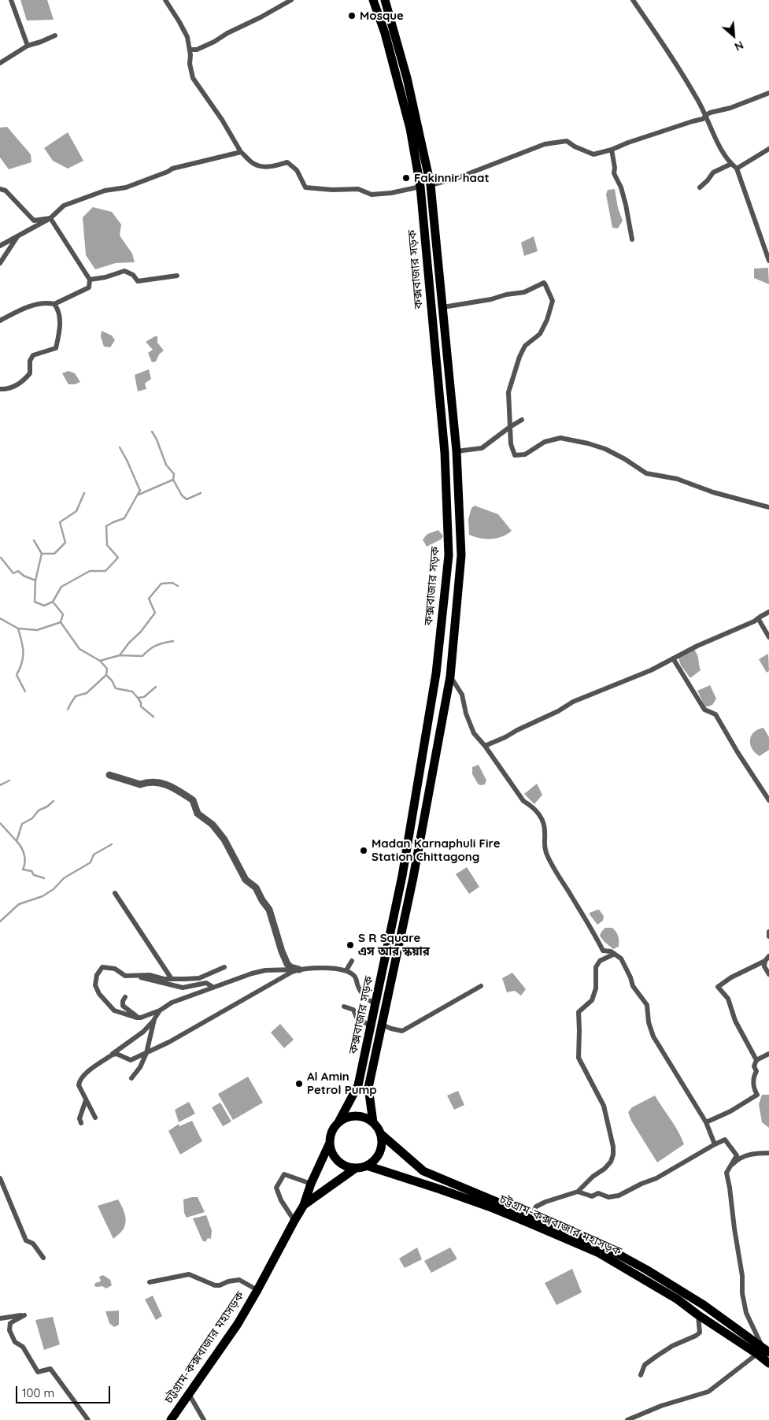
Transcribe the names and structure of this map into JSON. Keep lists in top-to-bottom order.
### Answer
{
  "streets": {
    "highway": ["কক্সবাজার সড়ক", "চট্টগ্রাম-কক্সবাজার মহাসড়ক"]
  },
  "crossings": [
    ["কক্সবাজার সড়ক", "চট্টগ্রাম-কক্সবাজার মহাসড়ক"]
  ],
  "places": [
    "Mosque",
    "Fakinnir haat",
    "Madan Karnaphuli Fire Station Chittagong",
    "S R Square এস আর স্কয়ার",
    "Al Amin Petrol Pump"
  ],
  "scale_bar": "100 m",
  "north": "bottom right"
}
